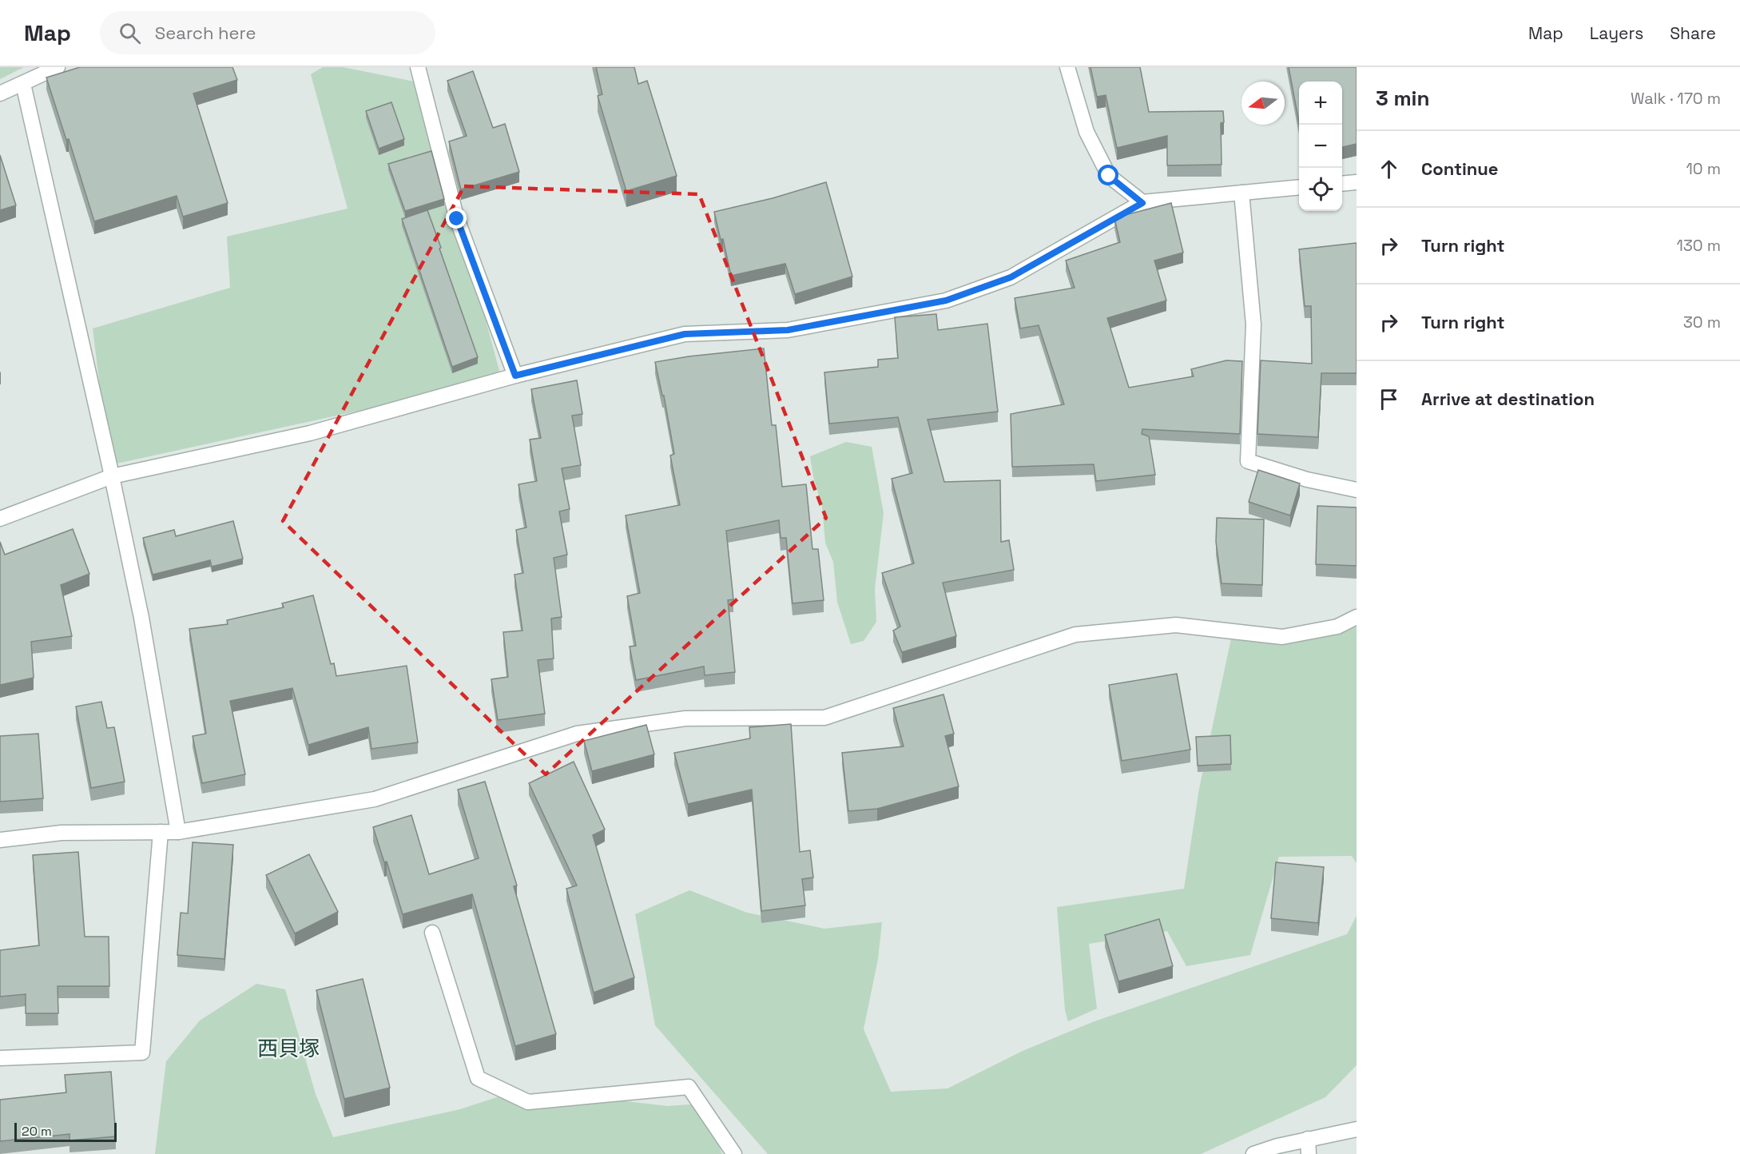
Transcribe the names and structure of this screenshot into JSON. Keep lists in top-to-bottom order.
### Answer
{
  "districts": ["西貝塚"],
  "scale_bar": "20 m",
  "north": "left",
  "page": {
    "header": "Map",
    "search": "Search here",
    "nav": ["Map", "Layers", "Share"],
    "heading": ["3 min", "Walk · 170 m"],
    "map_buttons": ["+", "−"],
    "list": [
      ["Continue", "10 m"],
      ["Turn right", "130 m"],
      ["Turn right", "30 m"],
      "Arrive at destination"
    ],
    "scale": "20 m"
  }
}
